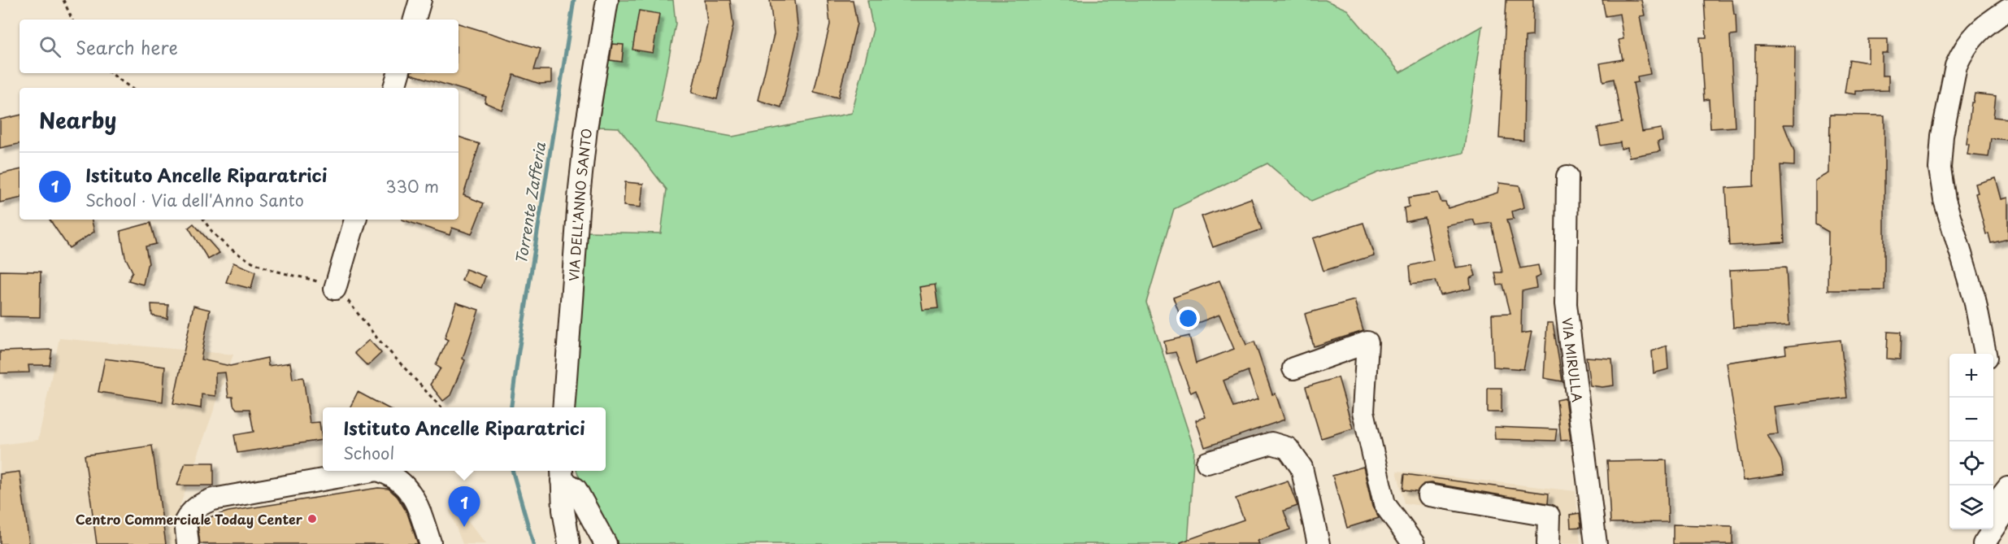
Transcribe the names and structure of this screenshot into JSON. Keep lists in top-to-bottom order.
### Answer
{
  "streets": {
    "street": ["VIA DELL'ANNO SANTO", "VIA MIRULLA"]
  },
  "water": ["Torrente Zafferia"],
  "places": ["Centro Commerciale Today Center"],
  "page": {
    "search": "Search here",
    "heading": "Nearby",
    "list": [
      {
        "mark": "1",
        "name": "Istituto Ancelle Riparatrici",
        "note": "School · Via dell'Anno Santo",
        "value": "330 m"
      }
    ],
    "map_buttons": ["+", "−"],
    "popup": ["Istituto Ancelle Riparatrici", "School"],
    "pins": "1"
  }
}
